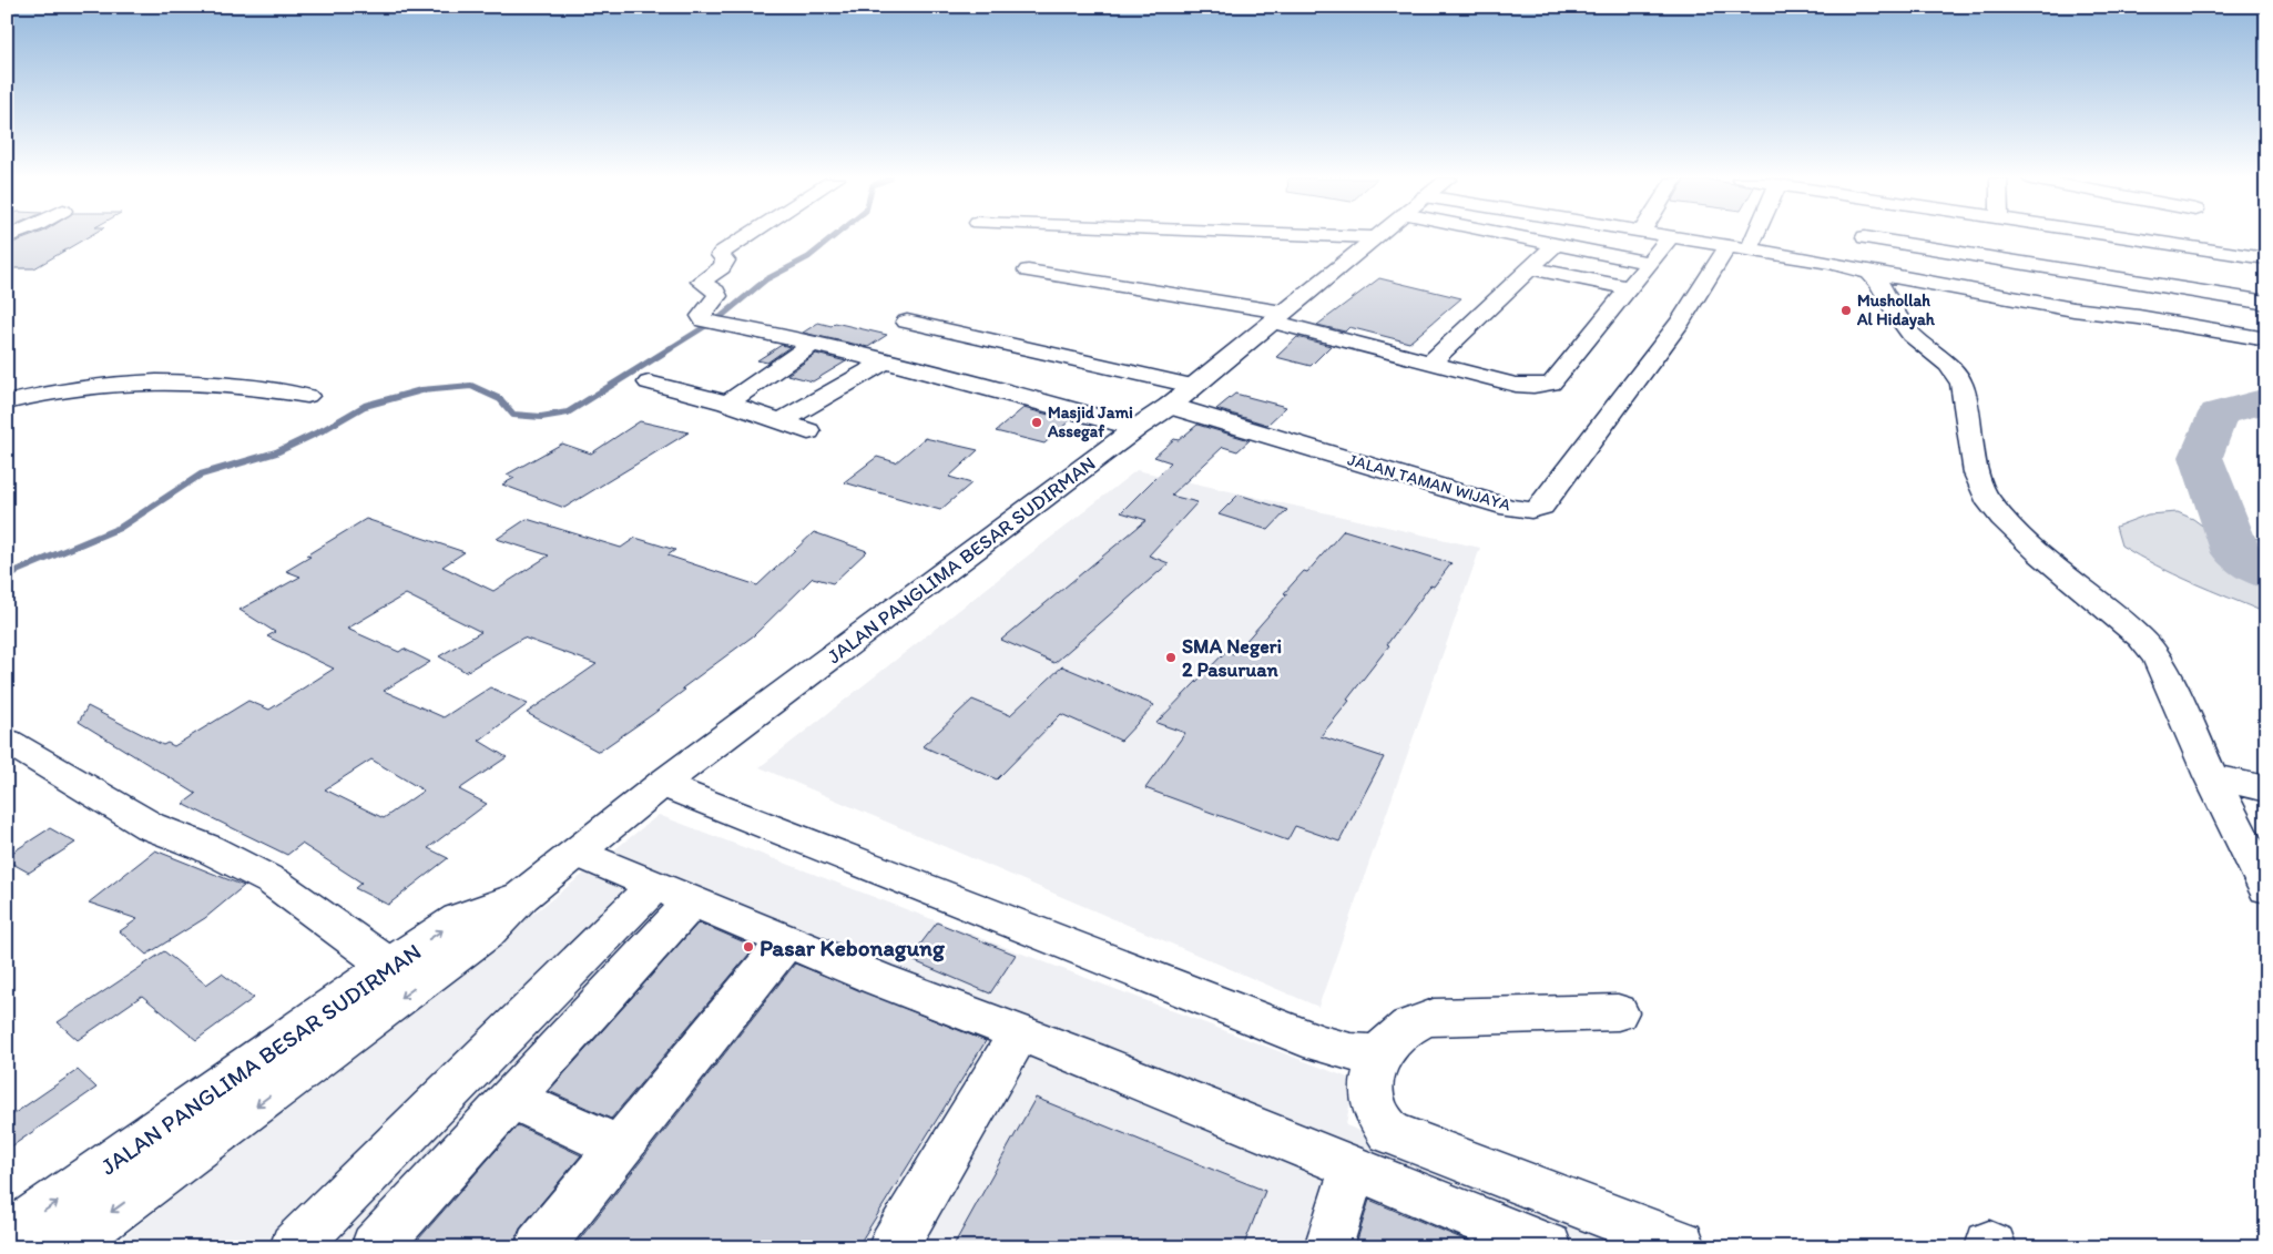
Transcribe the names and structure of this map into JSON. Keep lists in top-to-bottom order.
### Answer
{
  "streets": {
    "street": ["JALAN TAMAN WIJAYA", "JALAN PANGLIMA BESAR SUDIRMAN"]
  },
  "crossings": [
    ["JALAN TAMAN WIJAYA", "JALAN PANGLIMA BESAR SUDIRMAN"]
  ],
  "places": [
    "Mushollah Al Hidayah",
    "Masjid Jami Assegaf",
    "SMA Negeri 2 Pasuruan",
    "Pasar Kebonagung"
  ]
}
